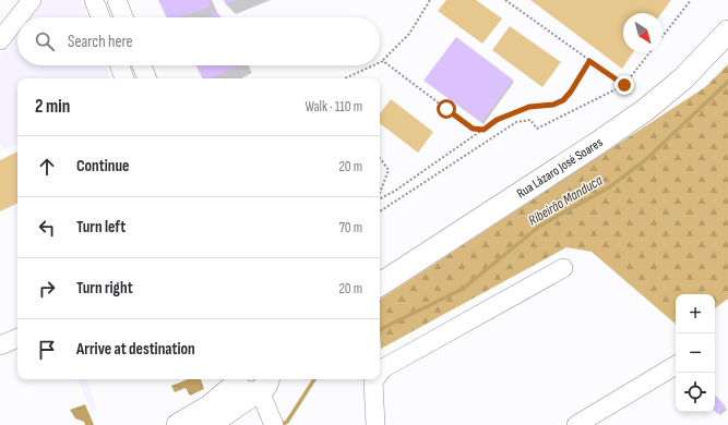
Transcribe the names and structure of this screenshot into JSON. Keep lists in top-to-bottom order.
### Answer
{
  "streets": {
    "main road": ["Rua Lázaro José Soares"]
  },
  "water": ["Ribeirão Manduca"],
  "north": "bottom right",
  "page": {
    "search": "Search here",
    "heading": ["2 min", "Walk · 110 m"],
    "list": [
      ["Continue", "20 m"],
      ["Turn left", "70 m"],
      ["Turn right", "20 m"],
      "Arrive at destination"
    ],
    "map_buttons": ["+", "−"]
  }
}
